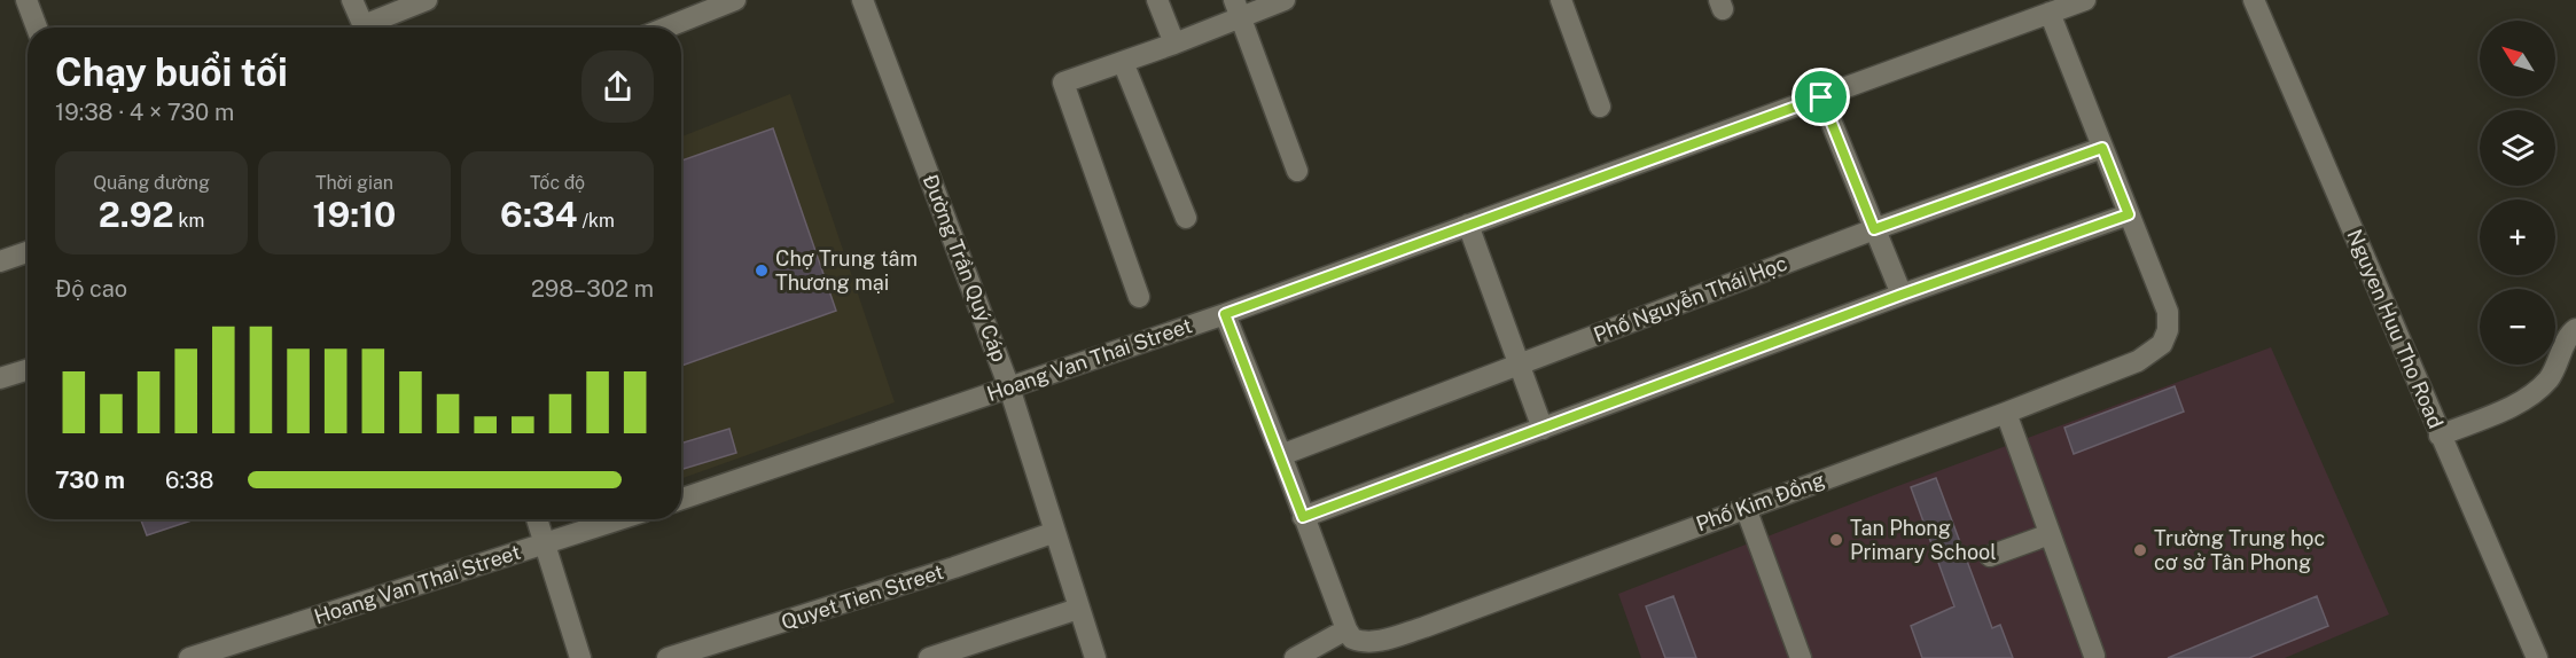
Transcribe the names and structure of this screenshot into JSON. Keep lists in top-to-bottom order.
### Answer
{
  "streets": {
    "street": [
      "Đường Trần Quý Cáp",
      "Phố Nguyễn Thái Học",
      "Nguyen Huu Tho Road",
      "Hoang Van Thai Street",
      "Phố Kim Đồng",
      "Quyet Tien Street"
    ]
  },
  "crossings": [
    ["Đường Trần Quý Cáp", "Hoang Van Thai Street"],
    ["Đường Trần Quý Cáp", "Quyet Tien Street"]
  ],
  "places": ["Chợ Trung tâm Thương mại", "Tan Phong Primary School", "Trường Trung học cơ sở Tân Phong"],
  "north": "top left",
  "page": {
    "map_buttons": ["+", "−"],
    "heading": ["Chạy buổi tối", "19:38 · 4 × 730 m"],
    "stats": [
      ["Quãng đường", "2.92 km"],
      ["Thời gian", "19:10"],
      ["Tốc độ", "6:34 /km"]
    ],
    "chart": ["Độ cao", "298–302 m"],
    "list": [
      {
        "name": "730 m",
        "note": "6:38"
      }
    ]
  }
}
